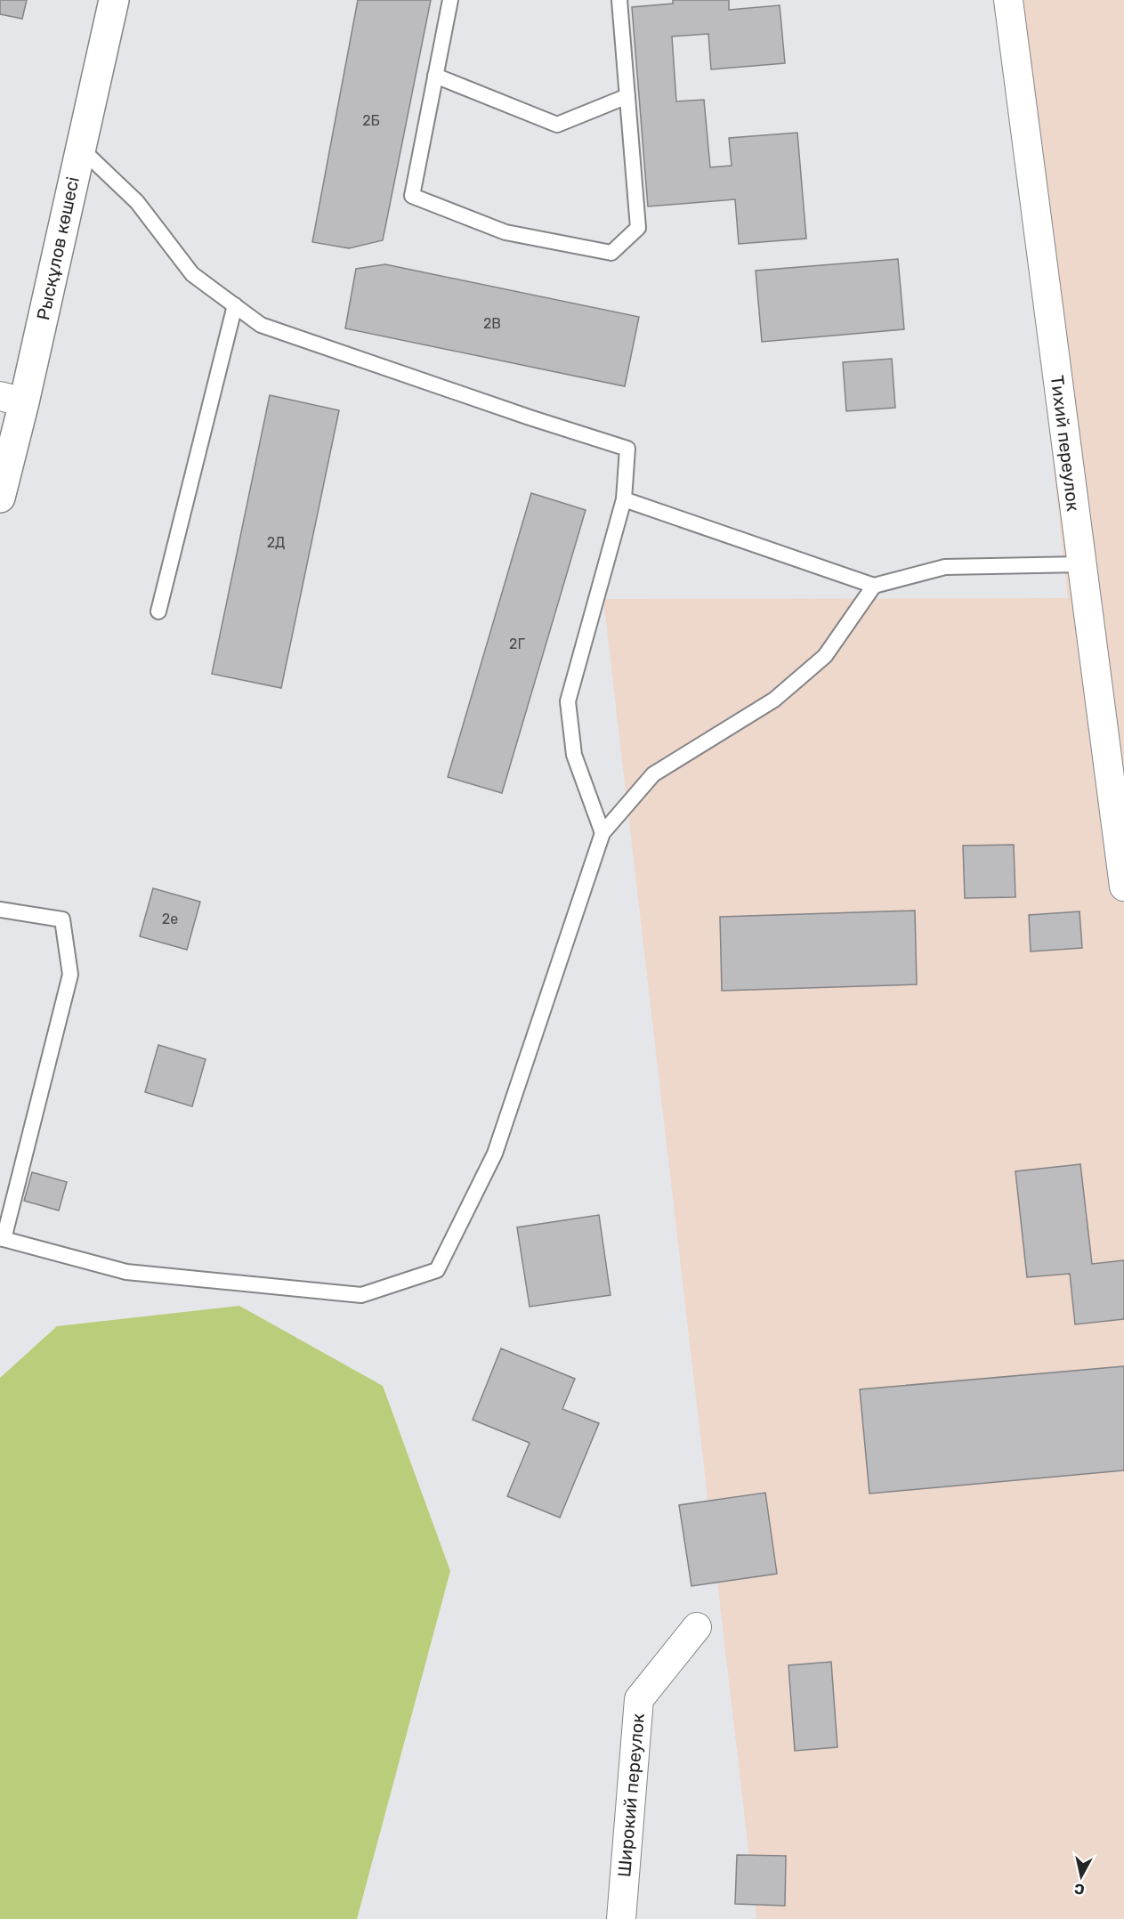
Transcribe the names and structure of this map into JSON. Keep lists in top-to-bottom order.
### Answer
{
  "streets": {
    "street": ["Рысқұлов көшесі", "Тихий переулок", "Широкий переулок"]
  },
  "house_numbers": [
    "2Б",
    "2В",
    "2Д",
    "2Г",
    "2е"
  ],
  "north": "bottom"
}
